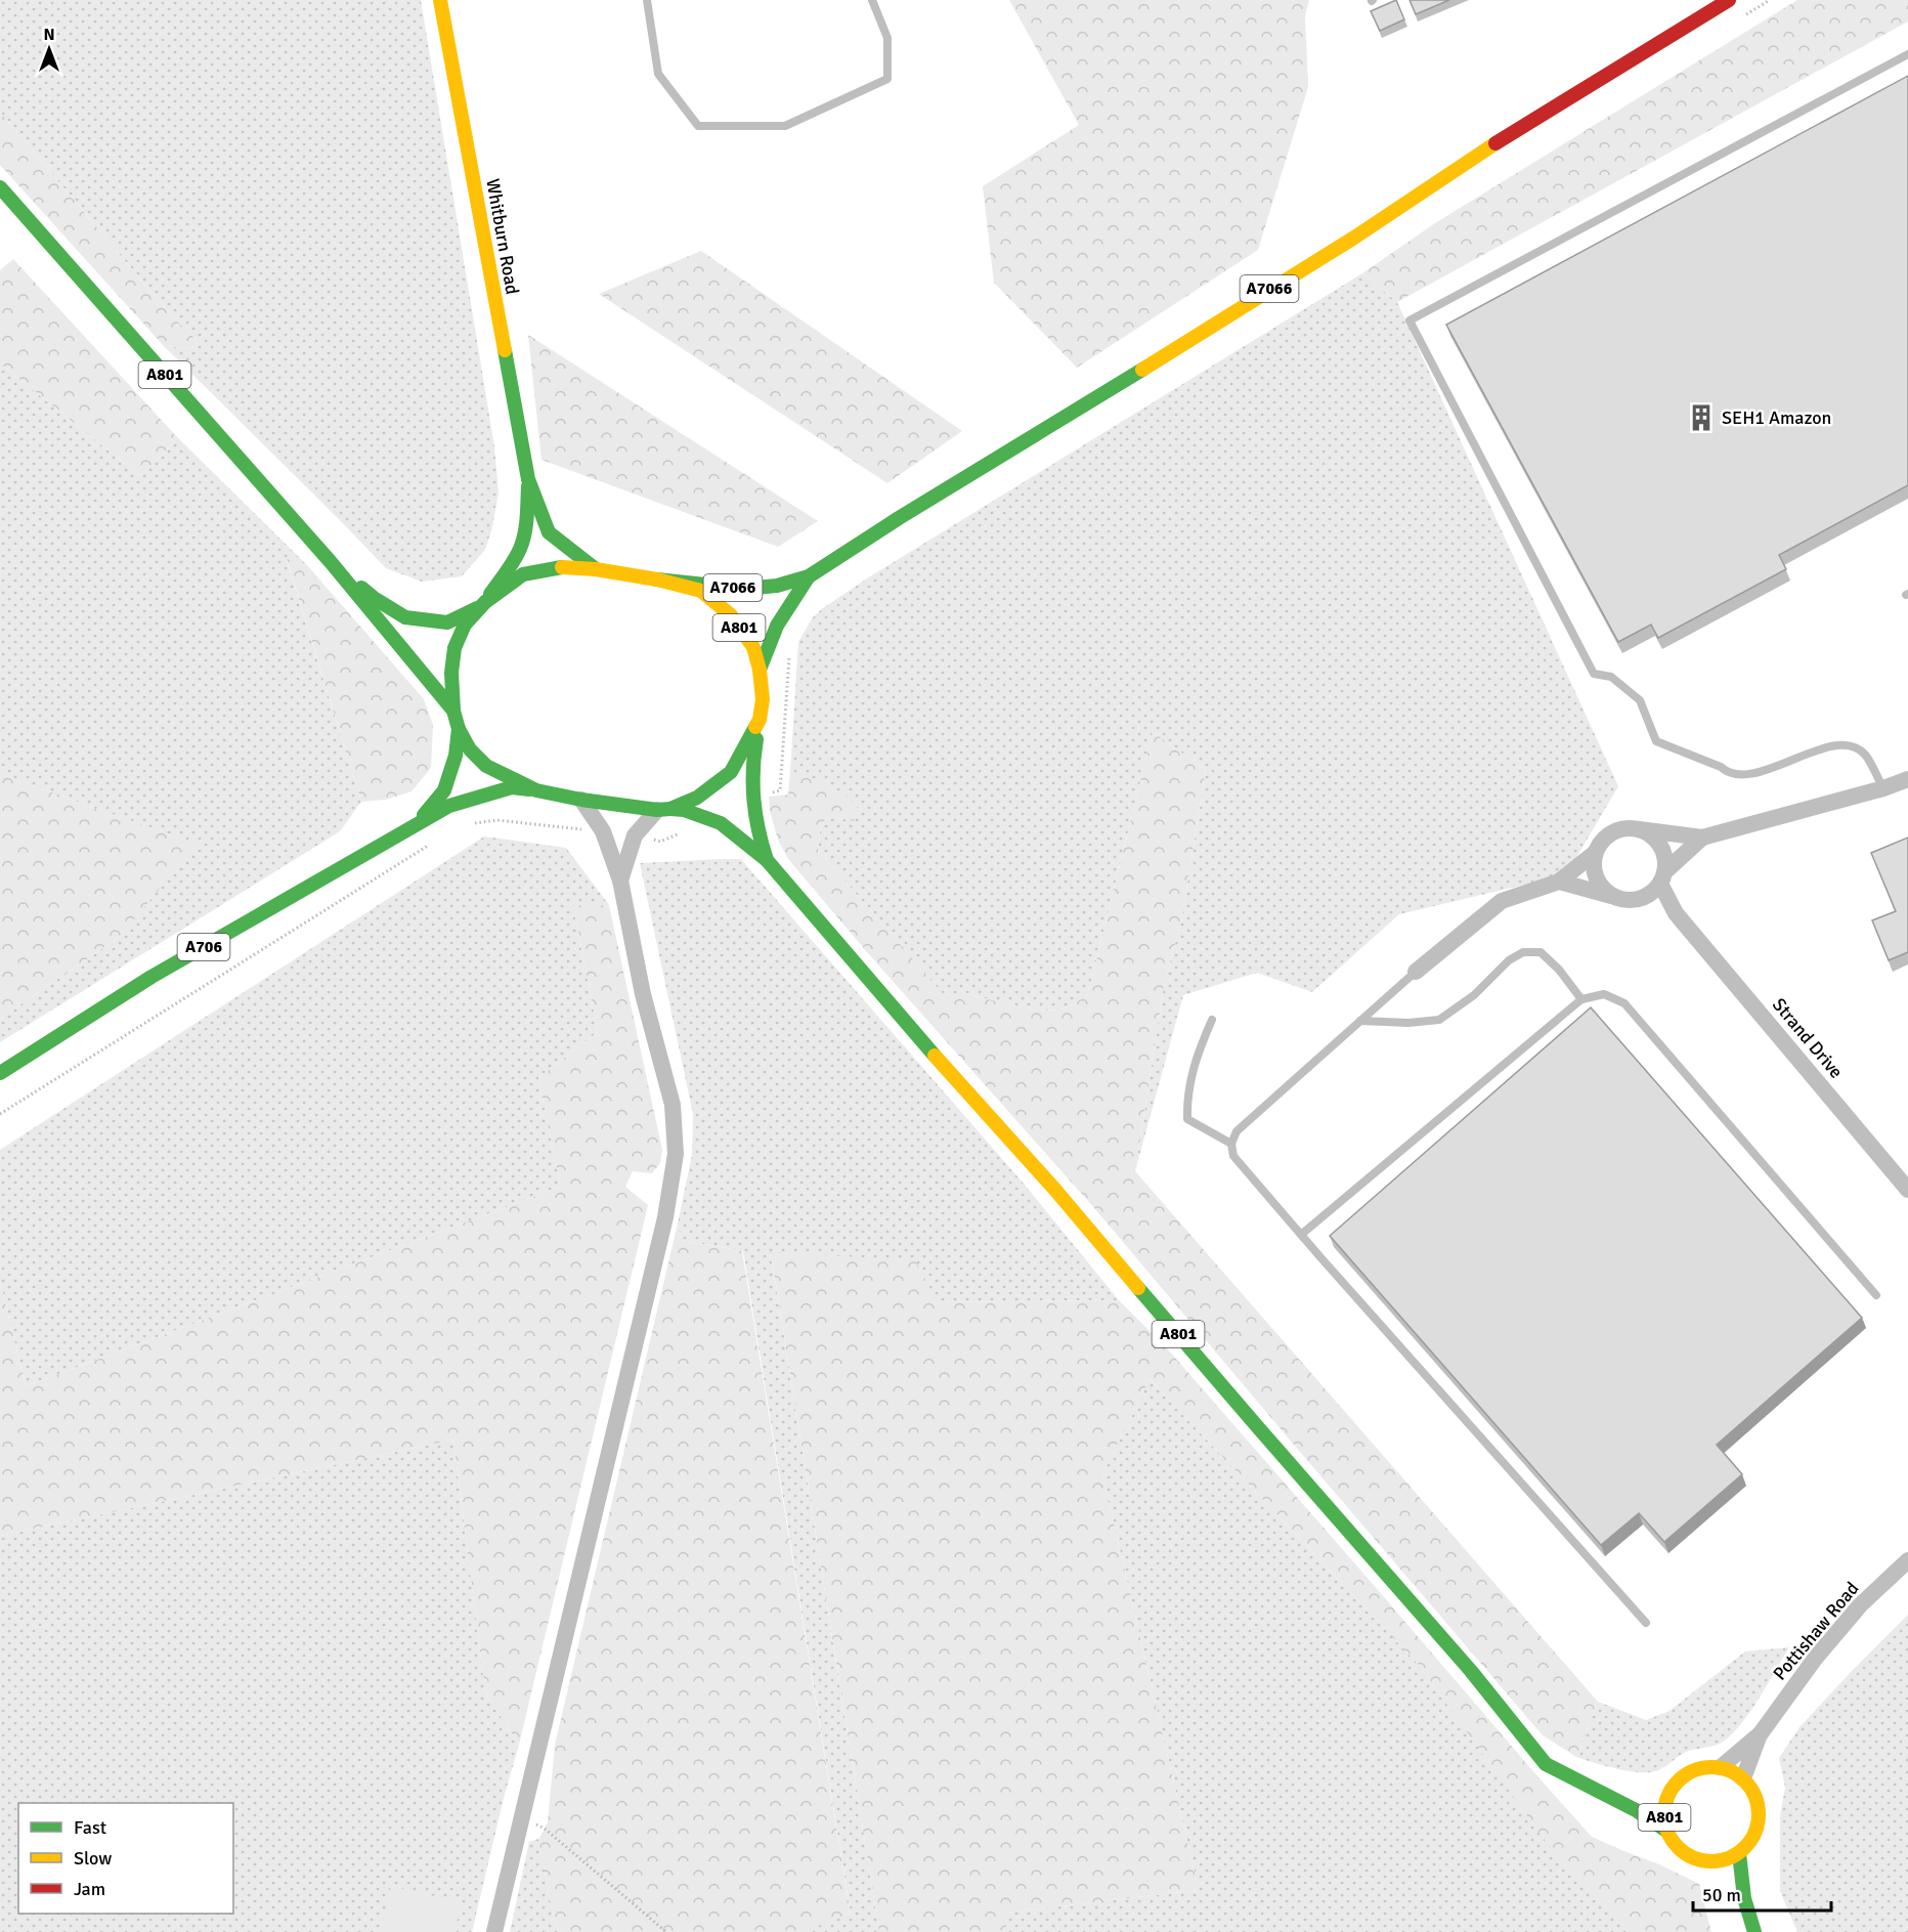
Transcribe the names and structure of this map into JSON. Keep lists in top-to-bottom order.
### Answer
{
  "streets": {
    "main road": [
      "Whitburn Road",
      "A7066",
      "A801",
      "A706"
    ],
    "street": ["Strand Drive", "Pottishaw Road"]
  },
  "crossings": [
    ["Whitburn Road", "A801"],
    ["A7066", "A801"],
    ["A801", "A706"],
    ["A801", "Pottishaw Road"]
  ],
  "places": {
    "building": ["SEH1 Amazon"]
  },
  "legend": ["Fast", "Slow", "Jam"],
  "scale_bar": "50 m",
  "north": "top"
}
